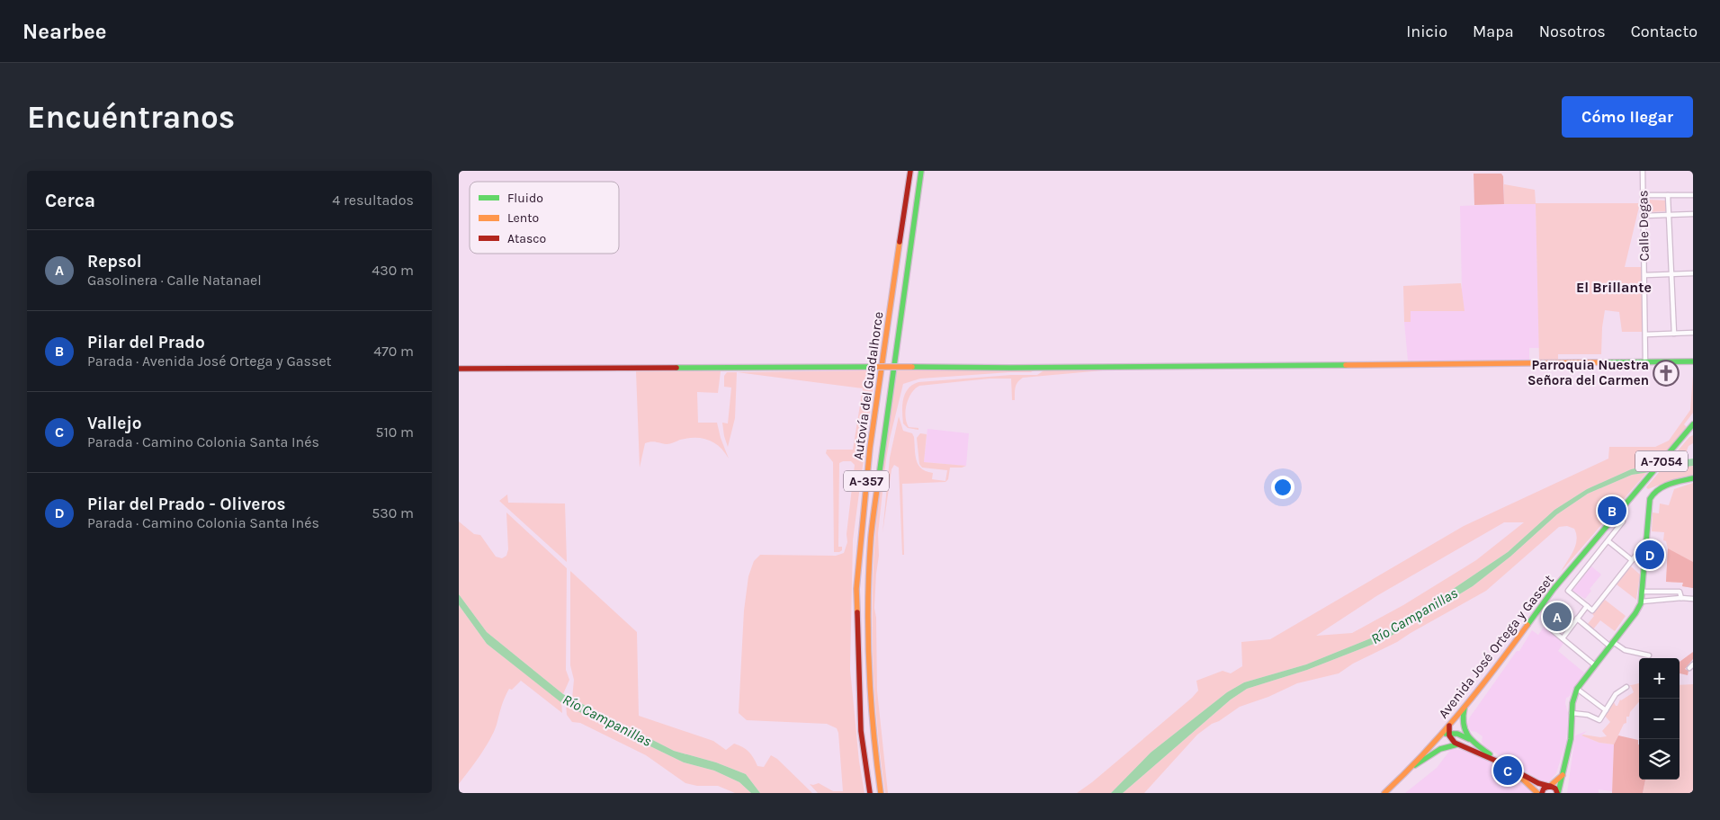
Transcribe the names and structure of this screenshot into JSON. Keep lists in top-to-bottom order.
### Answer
{
  "streets": {
    "main road": [
      "Autovía del Guadalhorce",
      "A-7054",
      "A-357",
      "Avenida José Ortega y Gasset"
    ],
    "street": ["Calle Degas"]
  },
  "crossings": [
    ["A-7054", "Avenida José Ortega y Gasset"]
  ],
  "districts": ["El Brillante"],
  "water": ["Río Campanillas"],
  "places": {
    "church": ["Parroquia Nuestra Señora del Carmen"]
  },
  "legend": ["Fluido", "Lento", "Atasco"],
  "page": {
    "header": "Nearbee",
    "nav": [
      "Inicio",
      "Mapa",
      "Nosotros",
      "Contacto"
    ],
    "buttons": "Cómo llegar",
    "title": "Encuéntranos",
    "heading": ["Cerca", "4 resultados"],
    "list": [
      {
        "mark": "A",
        "name": "Repsol",
        "note": "Gasolinera · Calle Natanael",
        "value": "430 m"
      },
      {
        "mark": "B",
        "name": "Pilar del Prado",
        "note": "Parada · Avenida José Ortega y Gasset",
        "value": "470 m"
      },
      {
        "mark": "C",
        "name": "Vallejo",
        "note": "Parada · Camino Colonia Santa Inés",
        "value": "510 m"
      },
      {
        "mark": "D",
        "name": "Pilar del Prado - Oliveros",
        "note": "Parada · Camino Colonia Santa Inés",
        "value": "530 m"
      }
    ],
    "pins": [
      "B",
      "D",
      "A",
      "C"
    ],
    "map_buttons": ["+", "−"]
  }
}
